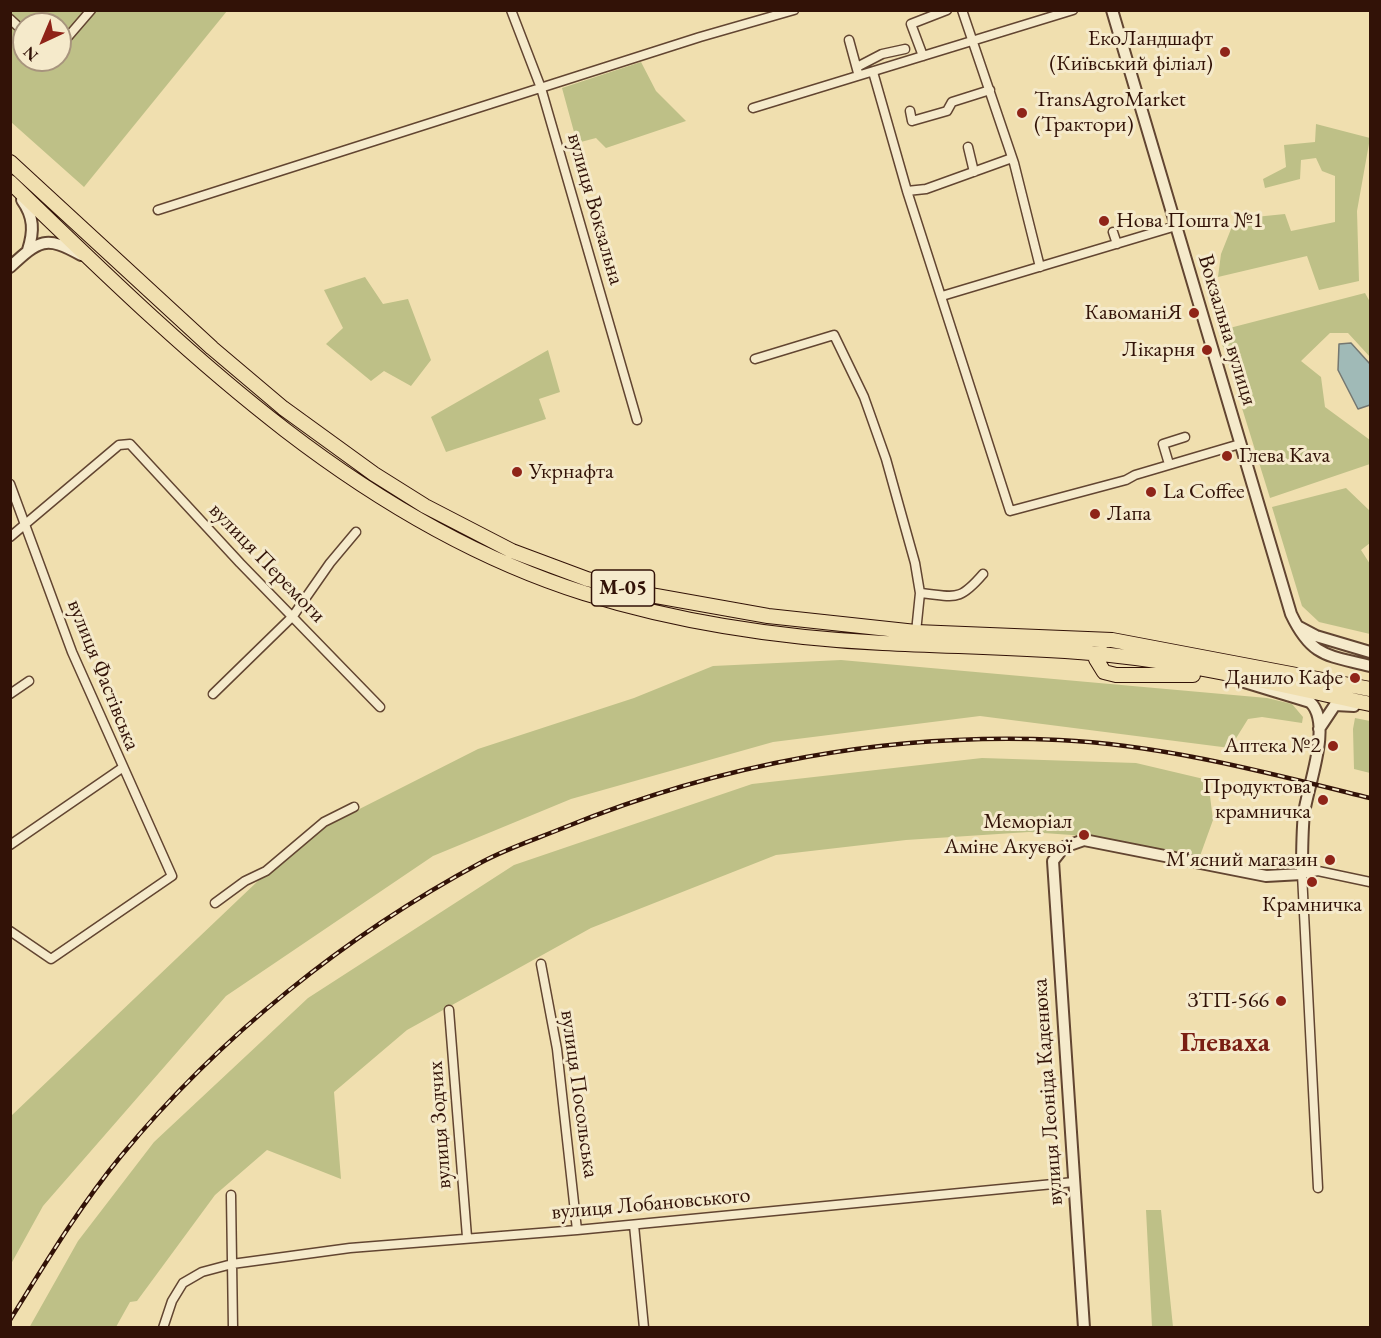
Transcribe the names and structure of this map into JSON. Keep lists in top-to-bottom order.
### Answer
{
  "streets": {
    "highway": ["М-05"],
    "street": [
      "вулиця Вокзальна",
      "Вокзальна вулиця",
      "вулиця Перемоги",
      "вулиця Фастівська",
      "вулиця Леоніда Каденюка",
      "вулиця Посольська",
      "вулиця Зодчих",
      "вулиця Лобановського"
    ]
  },
  "crossings": [
    ["вулиця Перемоги", "вулиця Фастівська"],
    ["вулиця Леоніда Каденюка", "вулиця Лобановського"],
    ["вулиця Посольська", "вулиця Лобановського"],
    ["вулиця Зодчих", "вулиця Лобановського"]
  ],
  "districts": ["Глеваха"],
  "places": [
    "ЕкоЛандшафт (Київський філіал)",
    "TransAgroMarket (Трактори)",
    "Нова Пошта №1",
    "КавоманіЯ",
    "Лікарня",
    "Глева Kava",
    "Укрнафта",
    "La Coffee",
    "Лапа",
    "Данило Кафе",
    "Аптека №2",
    "Продуктова крамничка",
    "Меморіал Аміне Акуєвої",
    "М'ясний магазин",
    "Крамничка",
    "ЗТП-566"
  ],
  "north": "bottom left"
}
